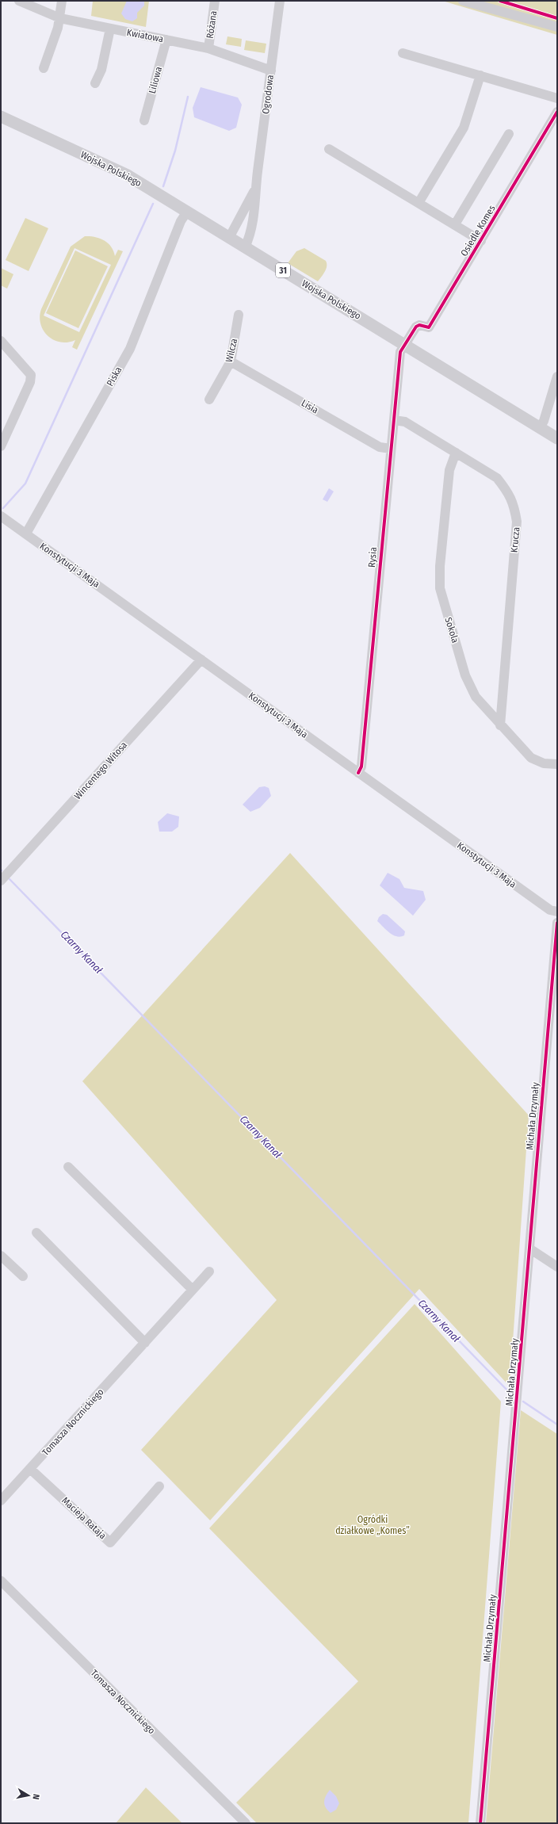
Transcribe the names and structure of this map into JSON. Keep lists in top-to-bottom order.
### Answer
{
  "streets": {
    "main road": ["Wojska Polskiego", "31"],
    "street": [
      "Różana",
      "Kwiatowa",
      "Liliowa",
      "Ogrodowa",
      "Osiedle Komes",
      "Wilcza",
      "Piska",
      "Lisia",
      "Krucza",
      "Rysia",
      "Konstytucji 3 Maja",
      "Sokola",
      "Wincentego Witosa",
      "Michała Drzymały",
      "Tomasza Nocznickiego",
      "Macieja Rataja"
    ]
  },
  "crossings": [
    ["Różana", "Kwiatowa"],
    ["Kwiatowa", "Liliowa"],
    ["Kwiatowa", "Ogrodowa"],
    ["Ogrodowa", "Wojska Polskiego"],
    ["Wojska Polskiego", "Osiedle Komes"],
    ["Wojska Polskiego", "Piska"],
    ["Wojska Polskiego", "Rysia"],
    ["Osiedle Komes", "Rysia"],
    ["Wilcza", "Lisia"],
    ["Piska", "Konstytucji 3 Maja"],
    ["Lisia", "Rysia"],
    ["Krucza", "Rysia"],
    ["Krucza", "Sokola"],
    ["Rysia", "Konstytucji 3 Maja"],
    ["Konstytucji 3 Maja", "Wincentego Witosa"],
    ["Tomasza Nocznickiego", "Macieja Rataja"]
  ],
  "water": ["Czarny Kanał"],
  "parks": ["Ogródki działkowe „Komes”"],
  "north": "right"
}
